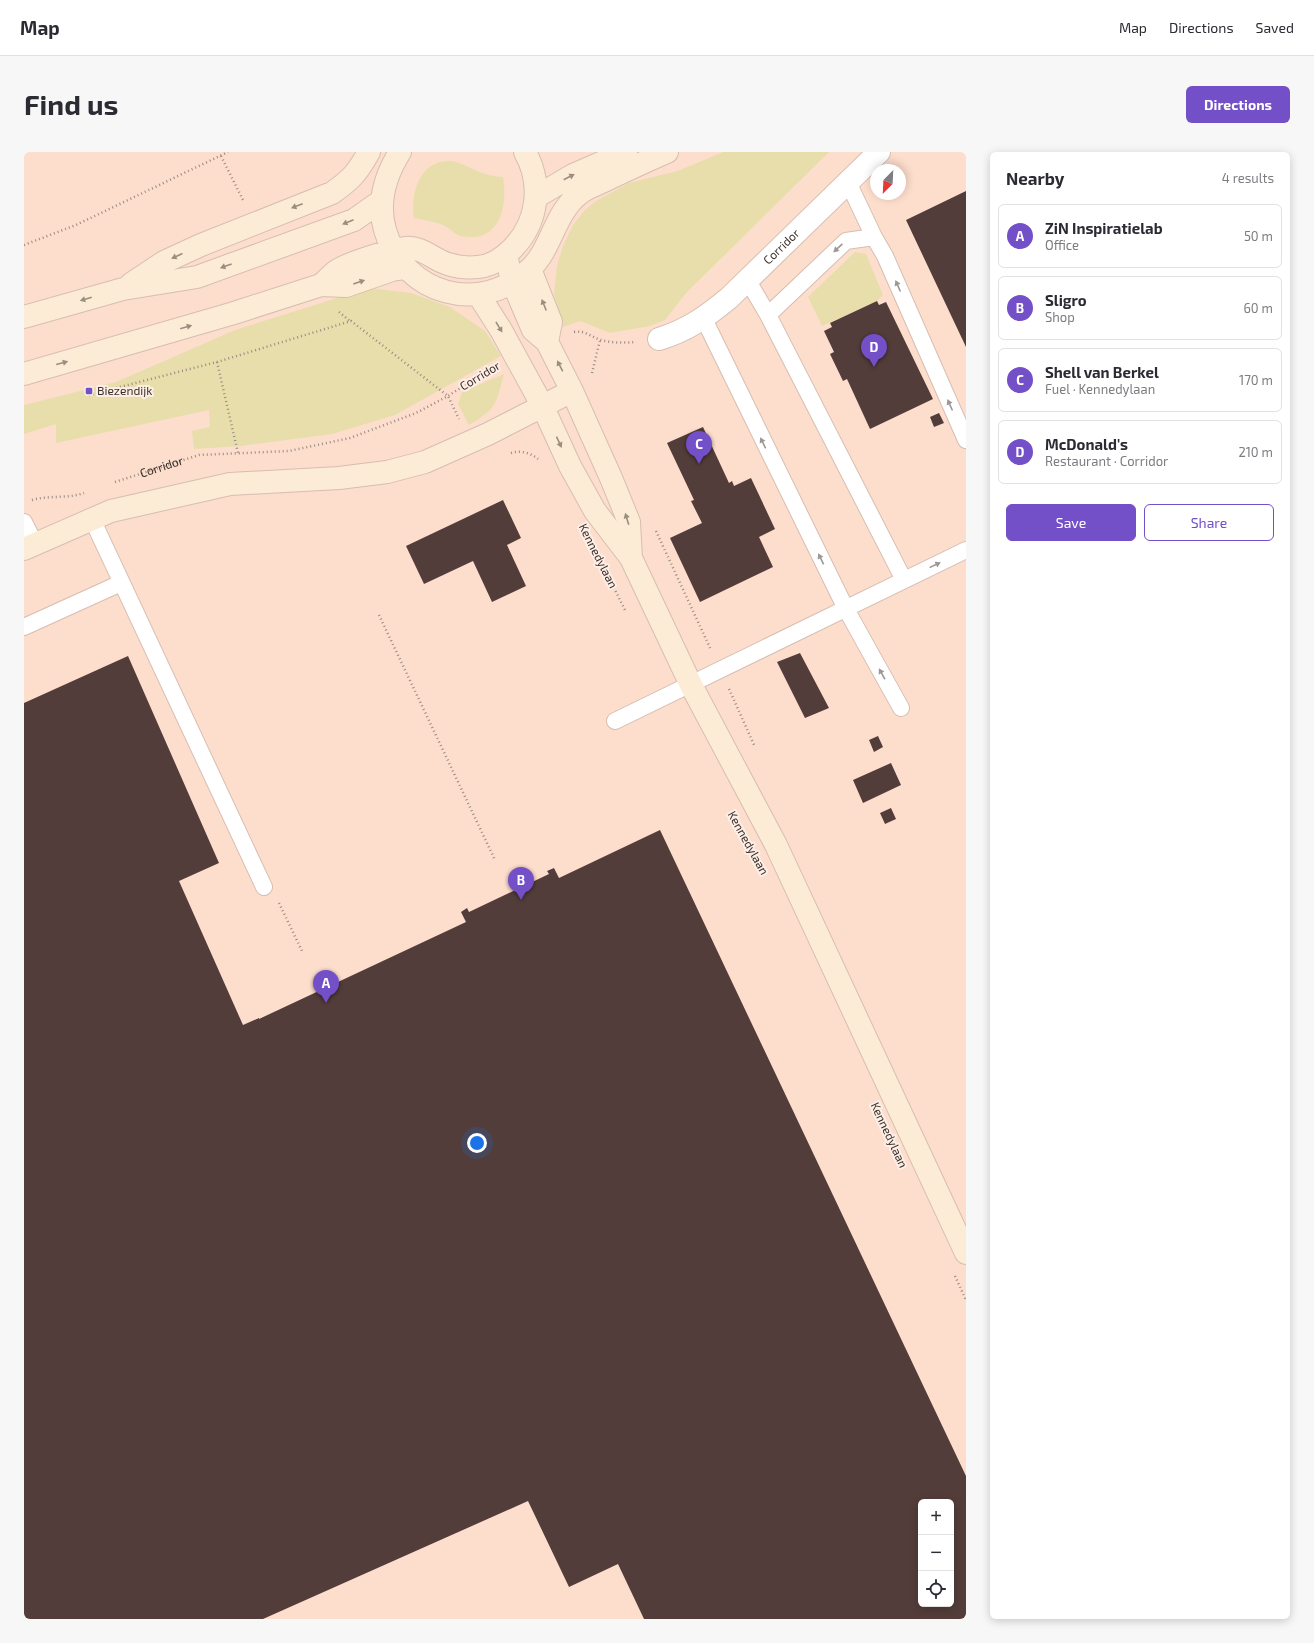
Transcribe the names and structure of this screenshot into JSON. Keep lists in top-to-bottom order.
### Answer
{
  "streets": {
    "main road": ["Kennedylaan"],
    "street": ["Corridor"]
  },
  "crossings": [
    ["Corridor", "Kennedylaan"]
  ],
  "places": {
    "transit": ["Biezendijk"]
  },
  "north": "bottom left",
  "page": {
    "header": "Map",
    "nav": ["Map", "Directions", "Saved"],
    "buttons": [
      "Directions",
      ["Save", "Share"]
    ],
    "title": "Find us",
    "heading": ["Nearby", "4 results"],
    "list": [
      {
        "mark": "A",
        "name": "ZiN Inspiratielab",
        "note": "Office",
        "value": "50 m"
      },
      {
        "mark": "B",
        "name": "Sligro",
        "note": "Shop",
        "value": "60 m"
      },
      {
        "mark": "C",
        "name": "Shell van Berkel",
        "note": "Fuel · Kennedylaan",
        "value": "170 m"
      },
      {
        "mark": "D",
        "name": "McDonald's",
        "note": "Restaurant · Corridor",
        "value": "210 m"
      }
    ],
    "pins": [
      "D",
      "C",
      "B",
      "A"
    ],
    "map_buttons": ["+", "−"]
  }
}
